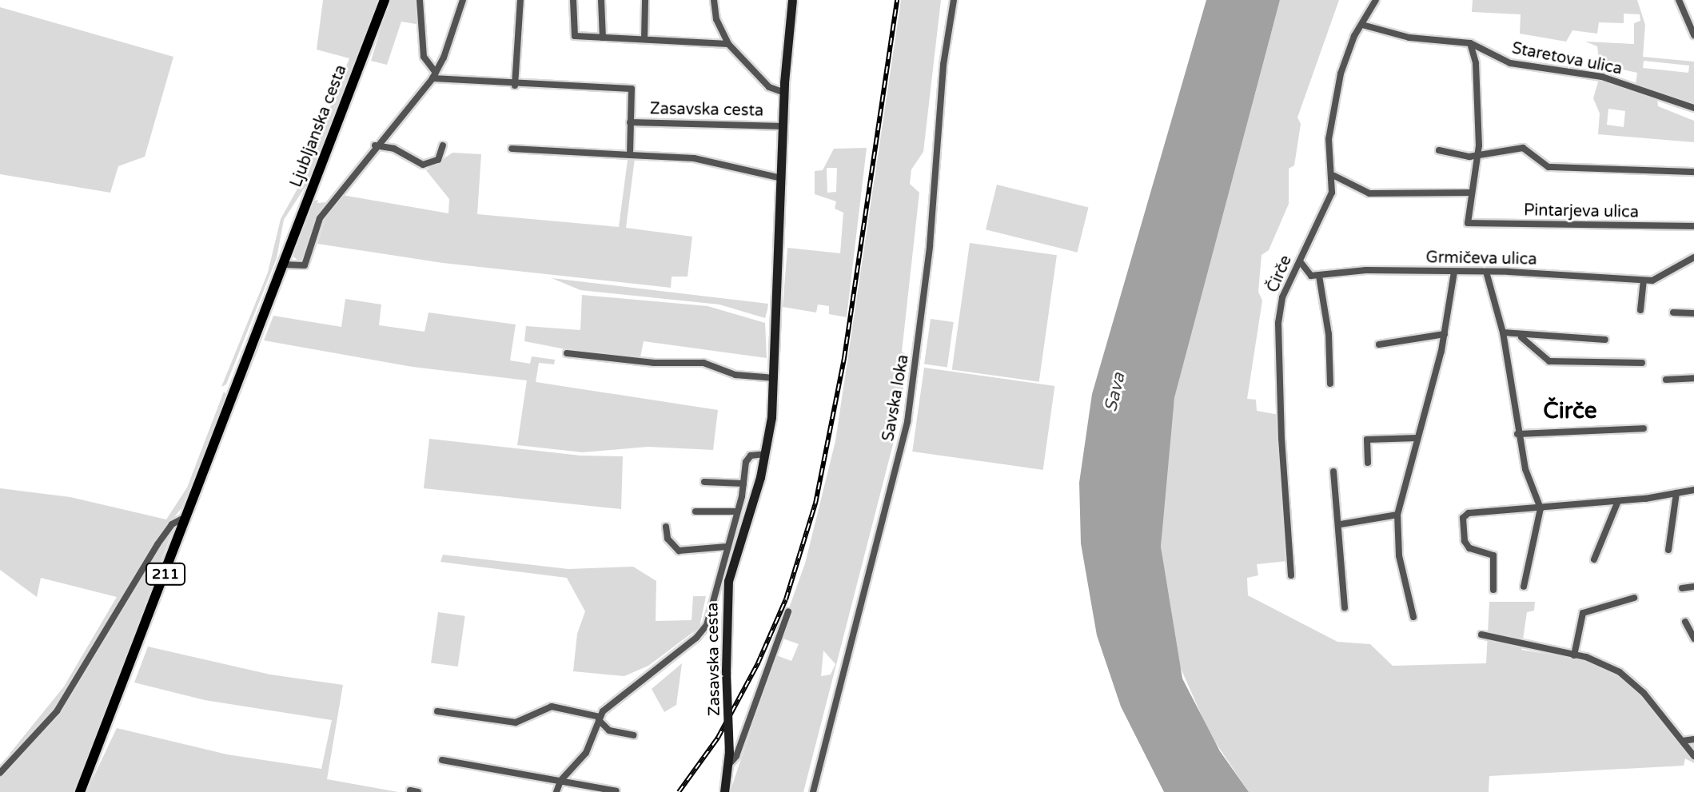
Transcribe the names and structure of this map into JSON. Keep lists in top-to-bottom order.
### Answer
{
  "streets": {
    "main road": ["Ljubljanska cesta", "211"],
    "street": [
      "Staretova ulica",
      "Zasavska cesta",
      "Pintarjeva ulica",
      "Grmičeva ulica",
      "Čirče",
      "Savska loka"
    ]
  },
  "crossings": [
    ["Staretova ulica", "Pintarjeva ulica"],
    ["Staretova ulica", "Čirče"],
    ["Ljubljanska cesta", "211"],
    ["Pintarjeva ulica", "Čirče"]
  ],
  "districts": ["Čirče"],
  "water": ["Sava"]
}
